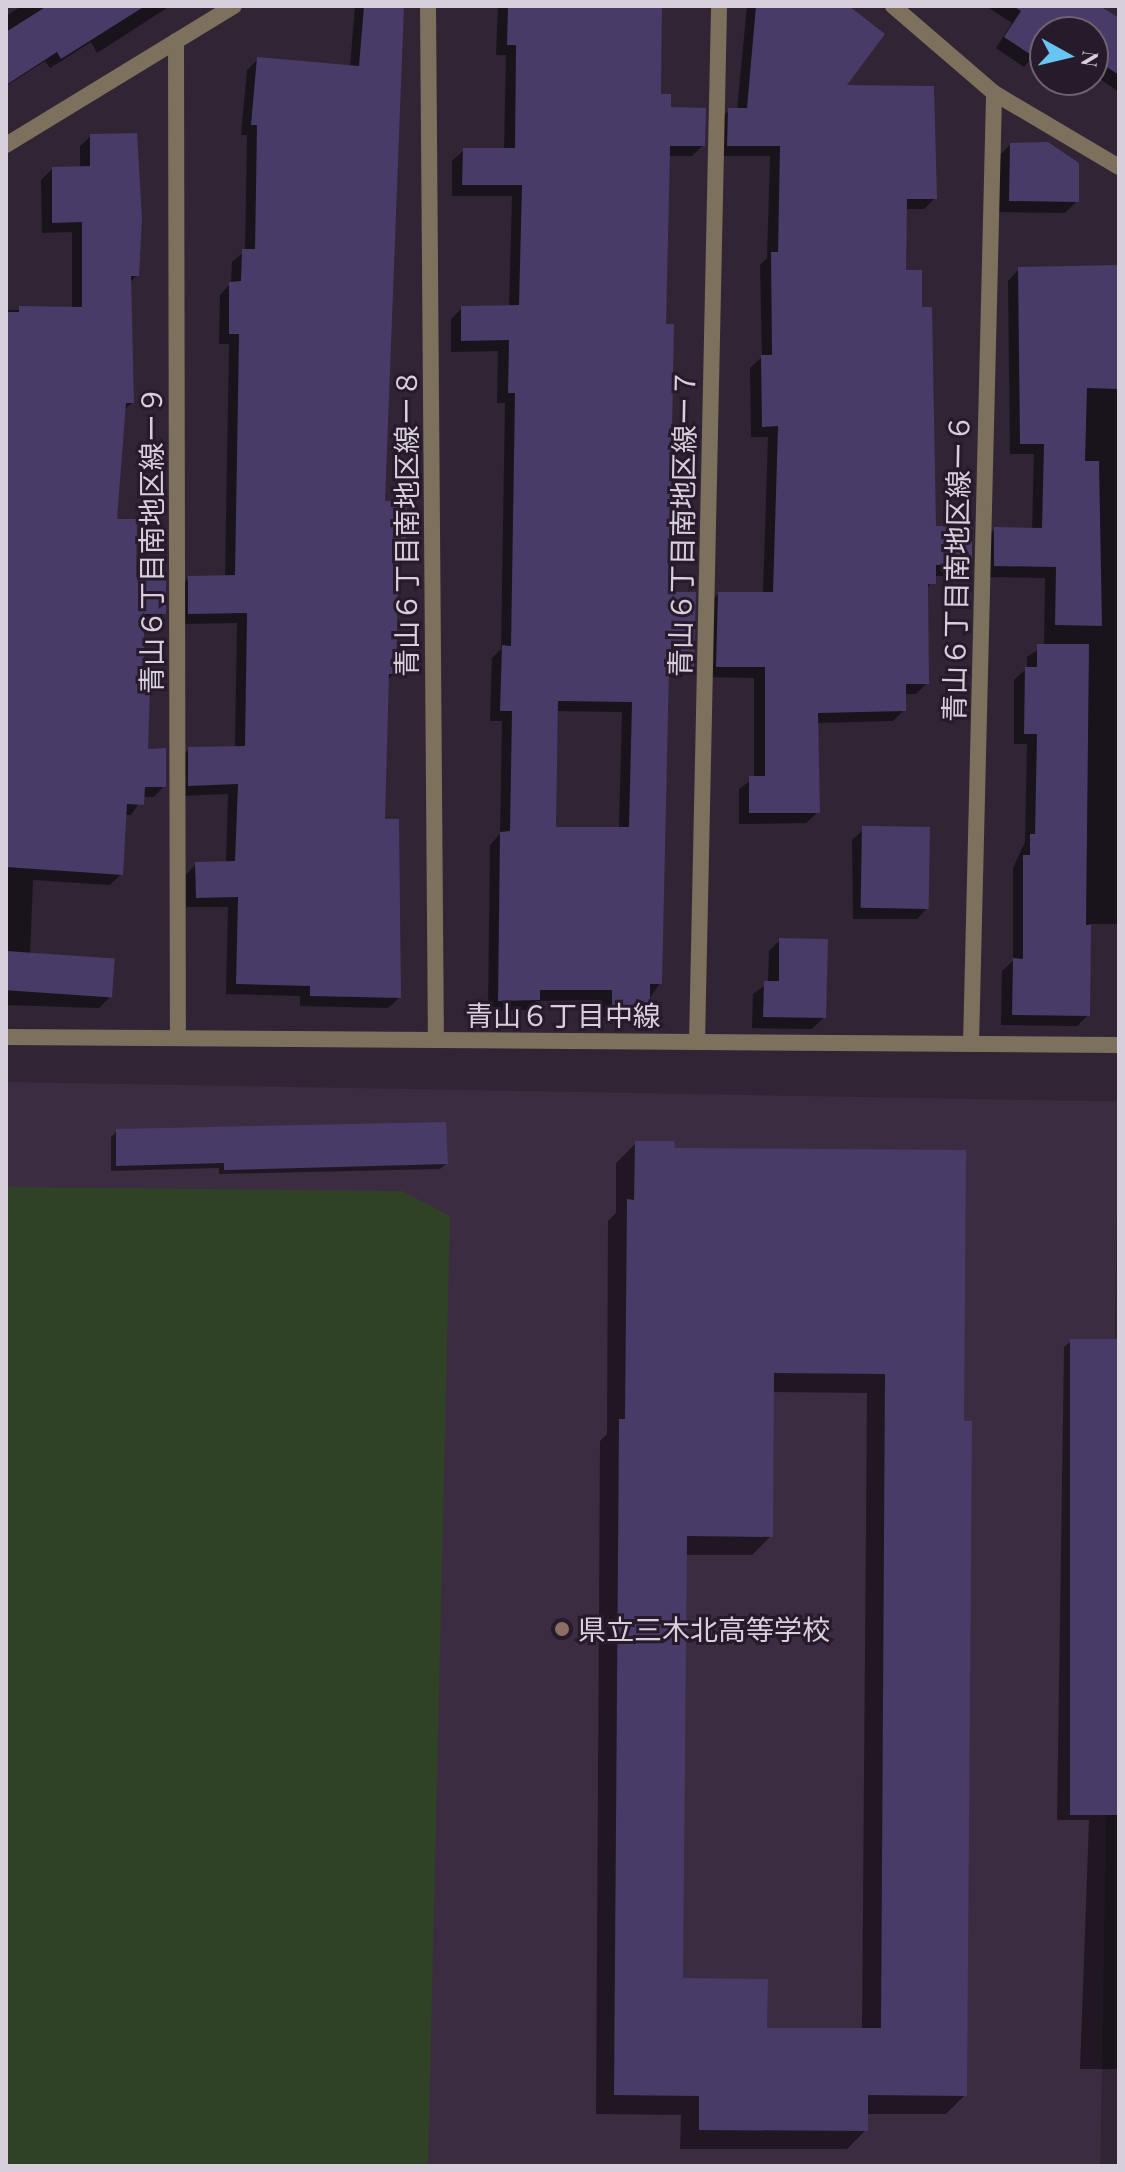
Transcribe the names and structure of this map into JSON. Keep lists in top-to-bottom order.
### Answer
{
  "streets": {
    "street": [
      "青山６丁目南地区線ー８",
      "青山６丁目南地区線ー７",
      "青山６丁目南地区線ー９",
      "青山６丁目南地区線ー６",
      "青山６丁目中線"
    ]
  },
  "crossings": [
    ["青山６丁目南地区線ー８", "青山６丁目中線"],
    ["青山６丁目南地区線ー７", "青山６丁目中線"],
    ["青山６丁目南地区線ー９", "青山６丁目中線"],
    ["青山６丁目南地区線ー６", "青山６丁目中線"]
  ],
  "places": ["県立三木北高等学校"],
  "north": "right"
}
